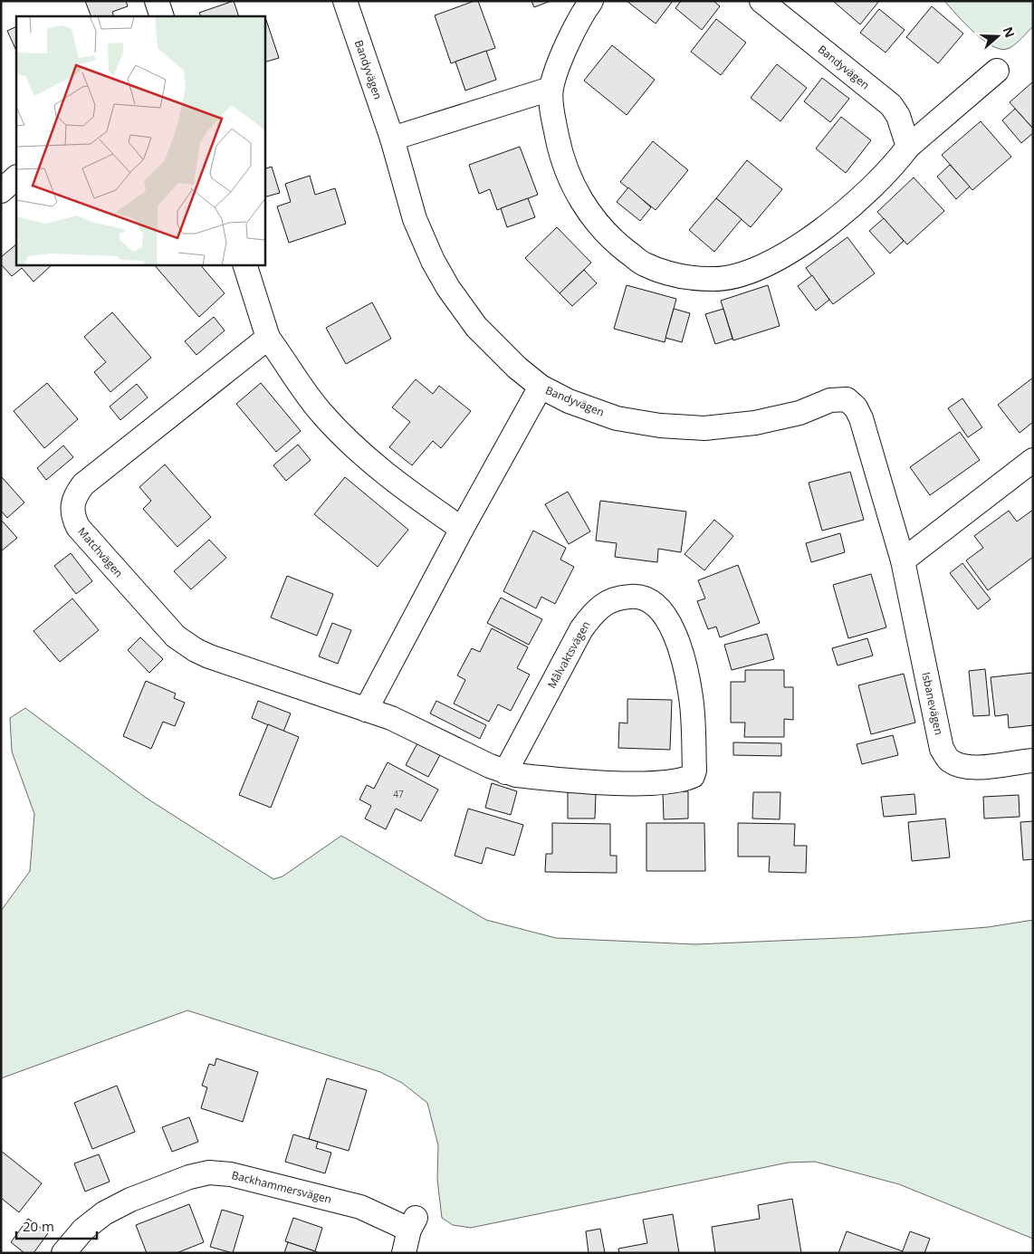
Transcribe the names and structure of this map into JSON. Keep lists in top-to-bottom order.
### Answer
{
  "streets": {
    "street": [
      "Bandyvägen",
      "Matchvägen",
      "Målvaktsvägen",
      "Isbanevägen",
      "Backhammersvägen"
    ]
  },
  "crossings": [
    ["Bandyvägen", "Isbanevägen"],
    ["Matchvägen", "Målvaktsvägen"]
  ],
  "house_numbers": ["47"],
  "scale_bar": "20 m",
  "north": "right"
}
